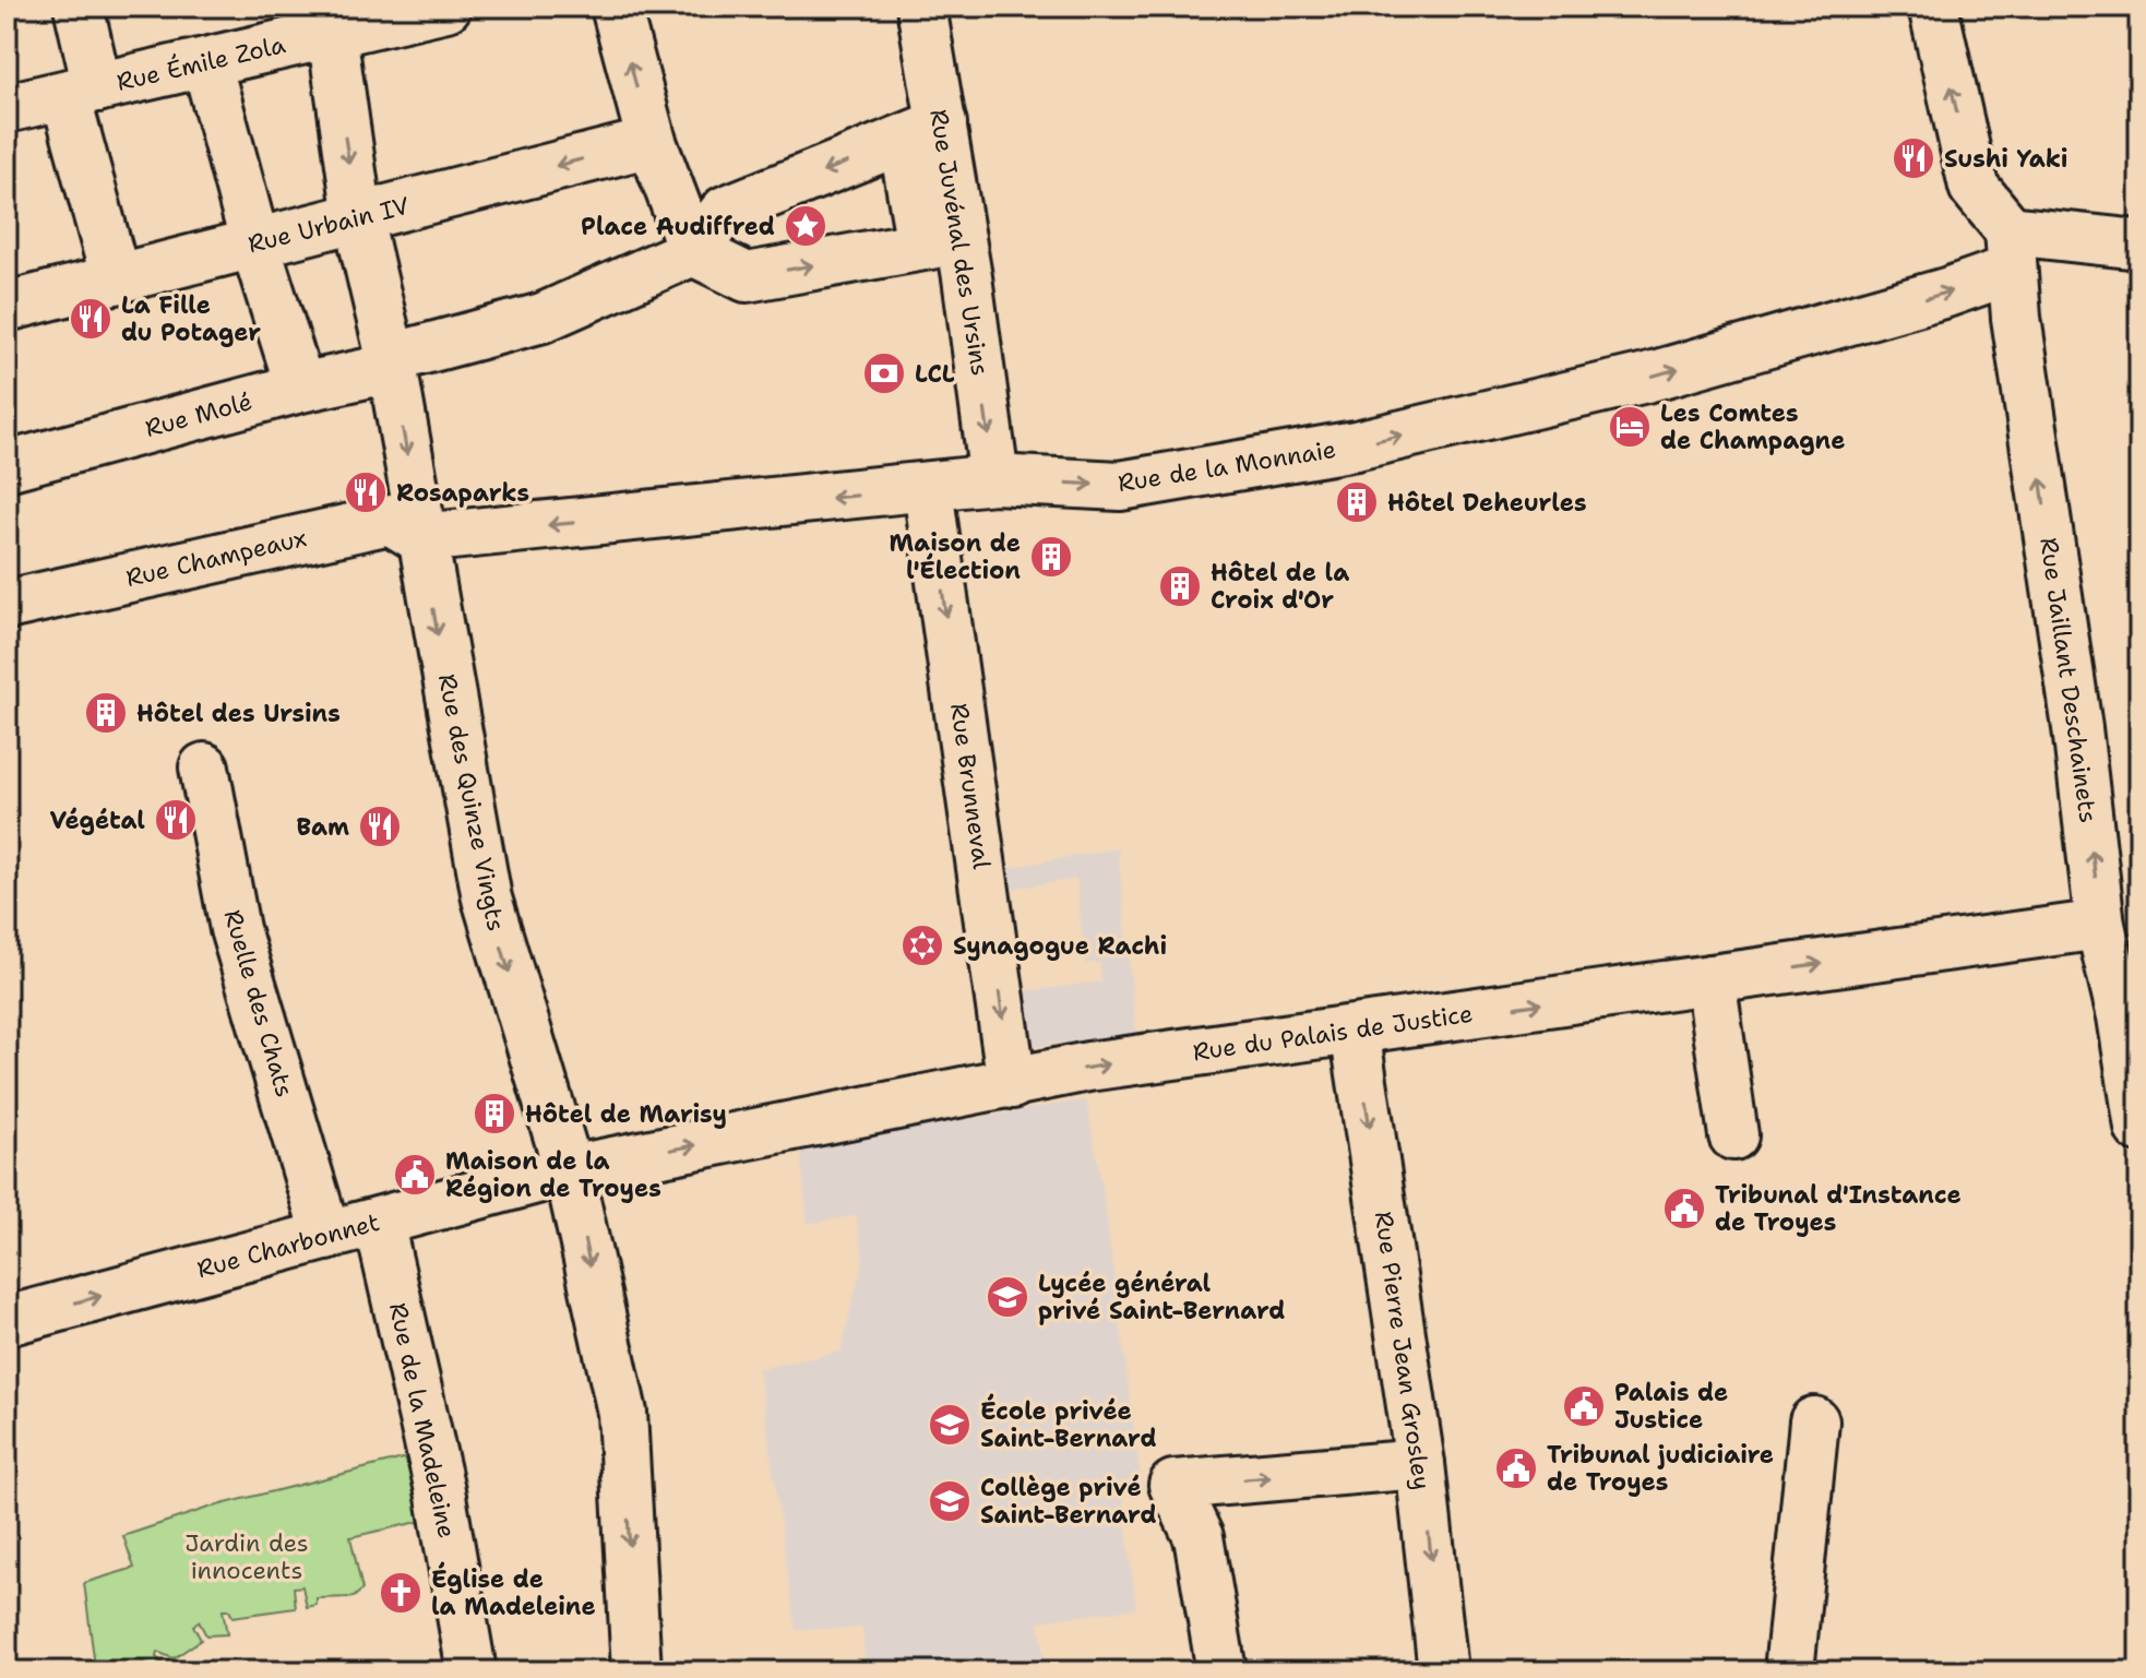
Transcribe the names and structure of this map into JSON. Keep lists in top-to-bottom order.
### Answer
{
  "streets": {
    "street": [
      "Rue Émile Zola",
      "Rue Urbain IV",
      "Rue Juvénal des Ursins",
      "Rue Molé",
      "Rue de la Monnaie",
      "Rue Champeaux",
      "Rue Jaillant Deschainets",
      "Rue Brunneval",
      "Rue des Quinze Vingts",
      "Ruelle des Chats",
      "Rue du Palais de Justice",
      "Rue Charbonnet",
      "Rue Pierre Jean Grosley",
      "Rue de la Madeleine"
    ]
  },
  "crossings": [
    ["Rue Émile Zola", "Rue des Quinze Vingts"],
    ["Rue Urbain IV", "Rue des Quinze Vingts"],
    ["Rue Juvénal des Ursins", "Rue de la Monnaie"],
    ["Rue Molé", "Rue des Quinze Vingts"],
    ["Rue de la Monnaie", "Rue Champeaux"],
    ["Rue de la Monnaie", "Rue Jaillant Deschainets"],
    ["Rue de la Monnaie", "Rue Brunneval"],
    ["Rue de la Monnaie", "Rue des Quinze Vingts"],
    ["Rue Champeaux", "Rue des Quinze Vingts"],
    ["Rue Jaillant Deschainets", "Rue du Palais de Justice"],
    ["Rue Brunneval", "Rue du Palais de Justice"],
    ["Rue des Quinze Vingts", "Rue du Palais de Justice"],
    ["Rue des Quinze Vingts", "Rue Charbonnet"],
    ["Ruelle des Chats", "Rue Charbonnet"],
    ["Rue du Palais de Justice", "Rue Charbonnet"],
    ["Rue du Palais de Justice", "Rue Pierre Jean Grosley"],
    ["Rue Charbonnet", "Rue de la Madeleine"]
  ],
  "one_way": [
    "Rue Juvénal des Ursins",
    "Rue Jaillant Deschainets",
    "Rue Brunneval",
    "Rue du Palais de Justice",
    "Rue Charbonnet"
  ],
  "parks": ["Jardin des innocents"],
  "places": {
    "restaurant": [
      "Sushi Yaki",
      "La Fille du Potager",
      "Rosaparks",
      "Végétal",
      "Bam"
    ],
    "place": ["Place Audiffred"],
    "bank": ["LCL"],
    "hotel": ["Les Comtes de Champagne"],
    "building": [
      "Hôtel Deheurles",
      "Maison de l'Élection",
      "Hôtel de la Croix d'Or",
      "Hôtel des Ursins",
      "Hôtel de Marisy"
    ],
    "synagogue": ["Synagogue Rachi"],
    "public building": [
      "Maison de la Région de Troyes",
      "Tribunal d'Instance de Troyes",
      "Palais de Justice",
      "Tribunal judiciaire de Troyes"
    ],
    "school or university": ["Lycée général privé Saint-Bernard", "École privée Saint-Bernard", "Collège privé Saint-Bernard"],
    "church": ["Église de la Madeleine"]
  }
}
